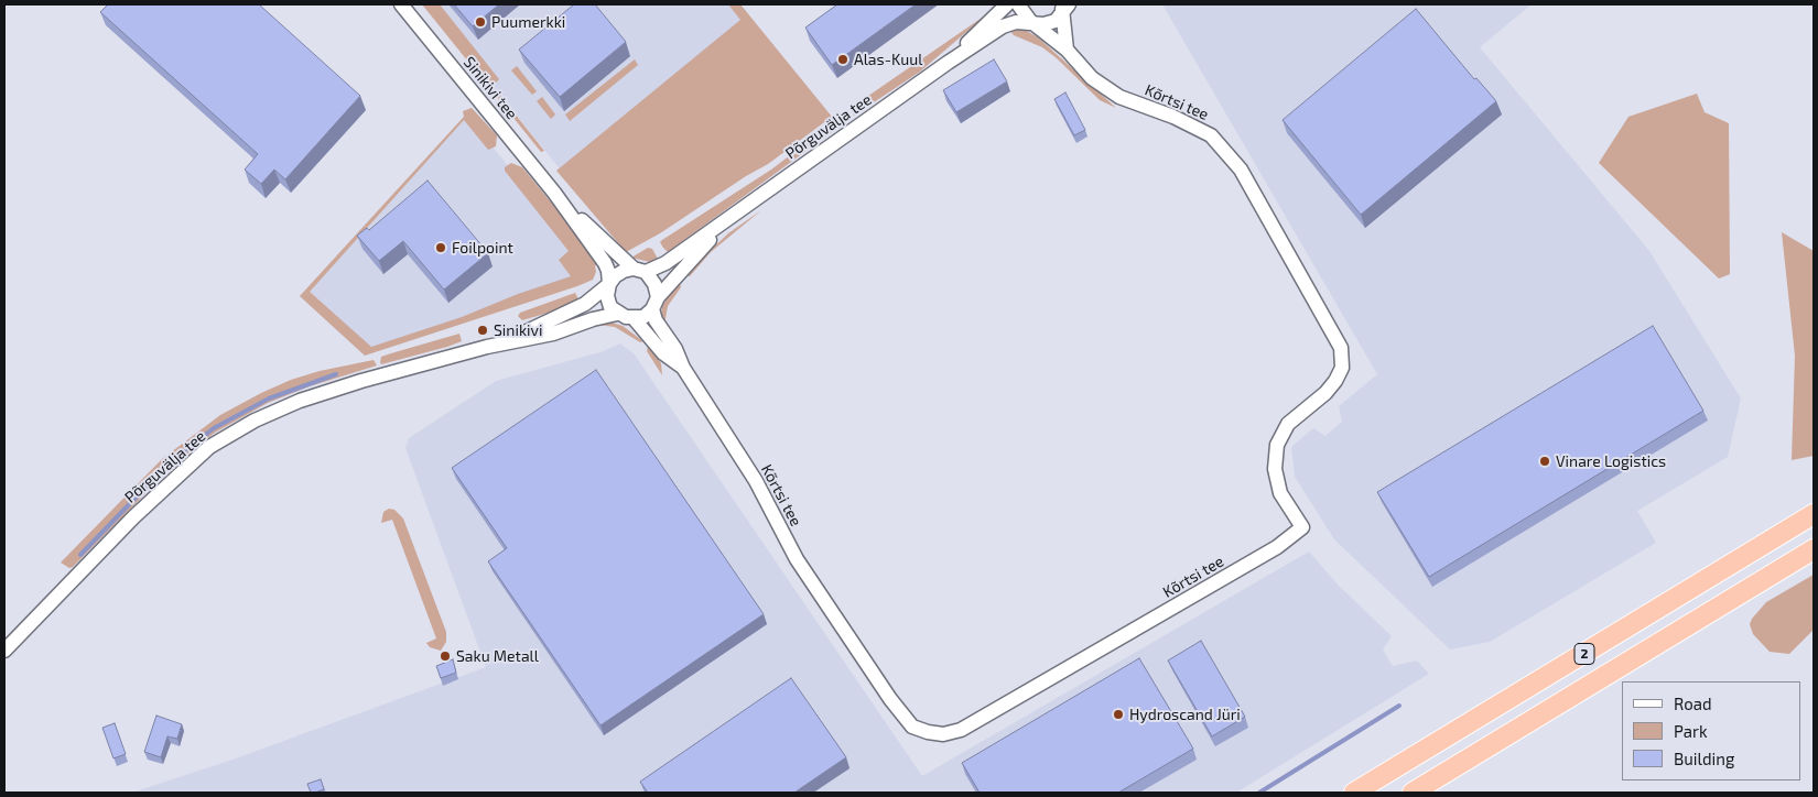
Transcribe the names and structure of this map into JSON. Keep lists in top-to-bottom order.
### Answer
{
  "streets": {
    "highway": ["2"],
    "street": ["Sinikivi tee", "Kõrtsi tee", "Põrguvälja tee"]
  },
  "crossings": [
    ["Sinikivi tee", "Kõrtsi tee"],
    ["Sinikivi tee", "Põrguvälja tee"],
    ["Kõrtsi tee", "Põrguvälja tee"]
  ],
  "places": [
    "Puumerkki",
    "Alas-Kuul",
    "Foilpoint",
    "Sinikivi",
    "Vinare Logistics",
    "Saku Metall",
    "Hydroscand Jüri"
  ],
  "legend": ["Road", "Park", "Building"]
}
